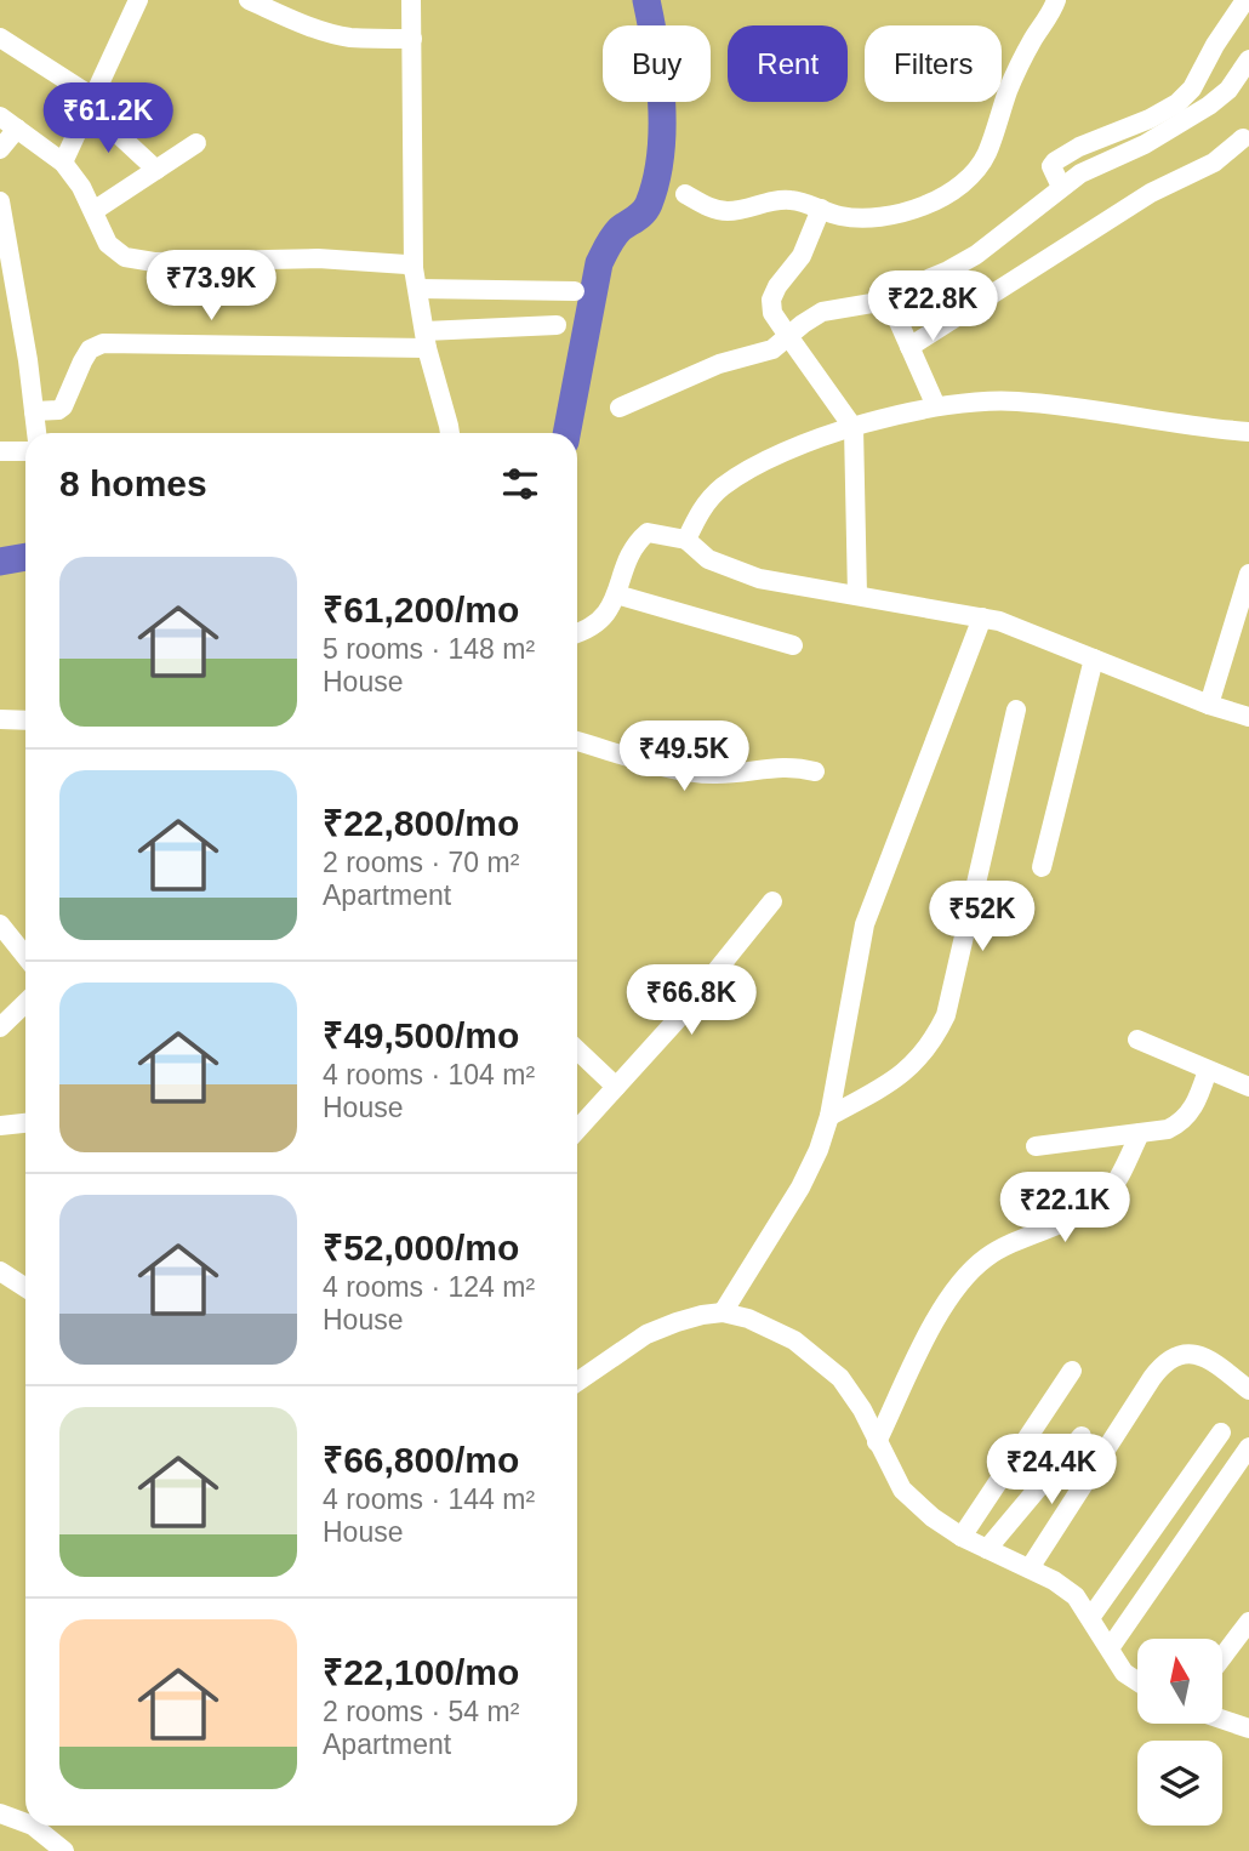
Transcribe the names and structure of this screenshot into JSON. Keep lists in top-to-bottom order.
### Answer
{
  "north": "top",
  "page": {
    "chip": ["Buy", "Rent", "Filters"],
    "price": [
      "₹61.2K",
      "₹73.9K",
      "₹22.8K",
      "₹49.5K",
      "₹52K",
      "₹66.8K",
      "₹22.1K",
      "₹24.4K"
    ],
    "heading": "8 homes",
    "list": [
      {
        "name": "₹61,200/mo",
        "note": "5 rooms · 148 m² · House"
      },
      {
        "name": "₹22,800/mo",
        "note": "2 rooms · 70 m² · Apartment"
      },
      {
        "name": "₹49,500/mo",
        "note": "4 rooms · 104 m² · House"
      },
      {
        "name": "₹52,000/mo",
        "note": "4 rooms · 124 m² · House"
      },
      {
        "name": "₹66,800/mo",
        "note": "4 rooms · 144 m² · House"
      },
      {
        "name": "₹22,100/mo",
        "note": "2 rooms · 54 m² · Apartment"
      }
    ]
  }
}
